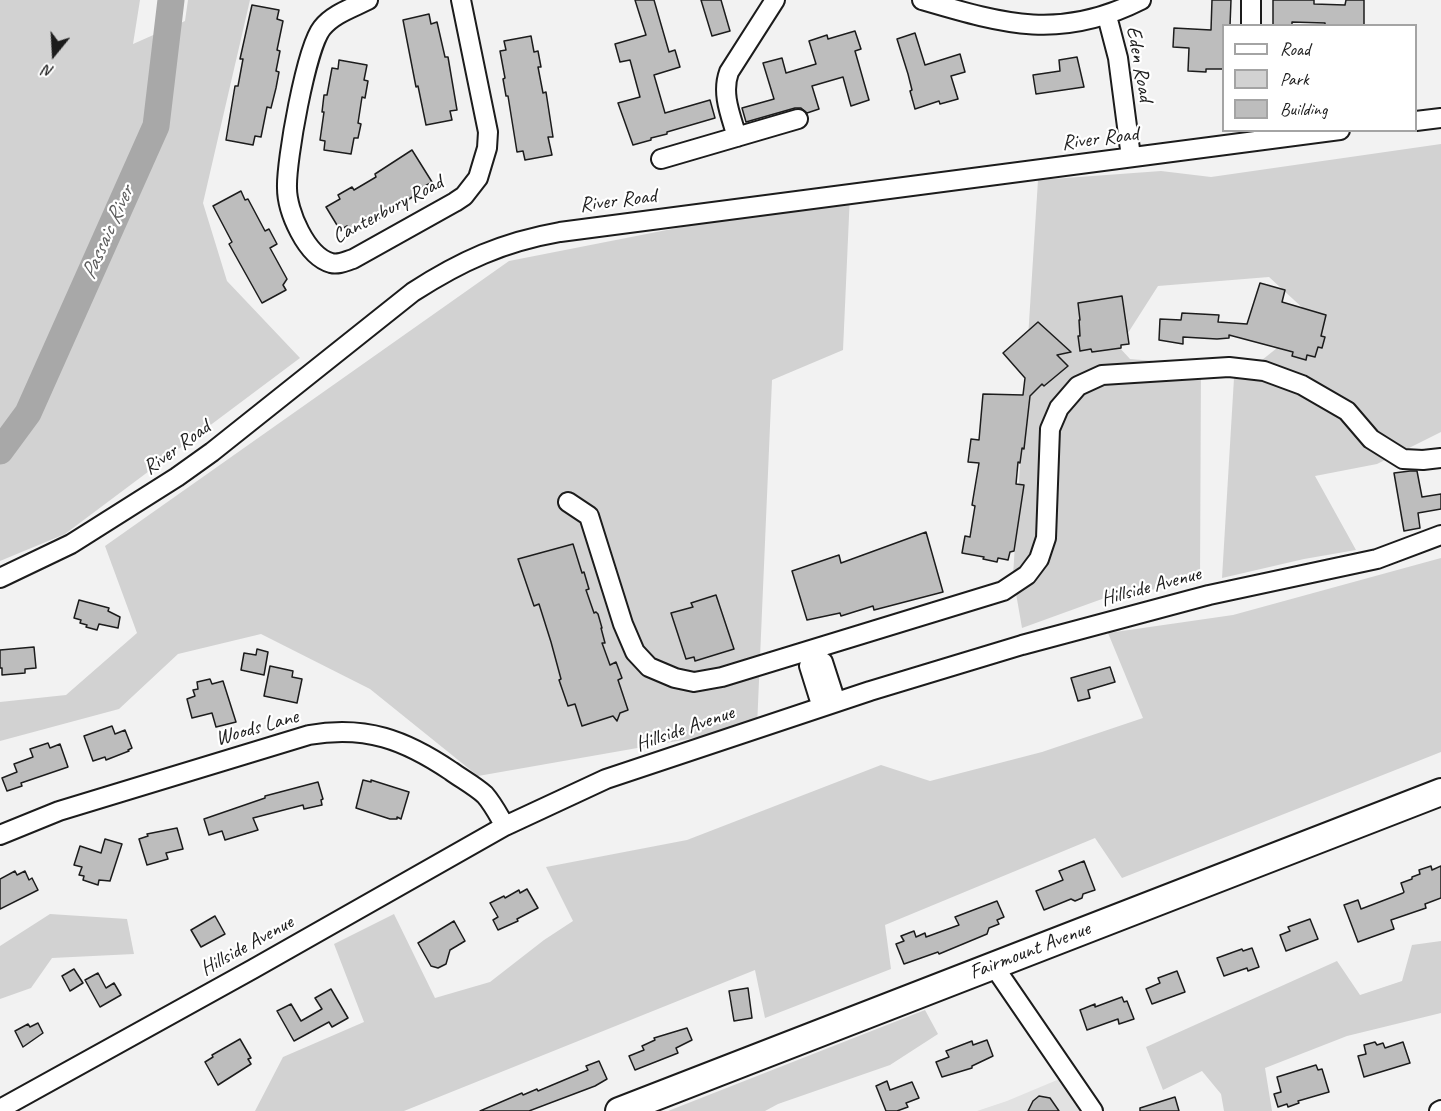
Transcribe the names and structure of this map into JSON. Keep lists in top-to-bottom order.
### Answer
{
  "streets": {
    "main road": ["Fairmount Avenue"],
    "street": [
      "Eden Road",
      "River Road",
      "Canterbury Road",
      "Hillside Avenue",
      "Woods Lane"
    ]
  },
  "crossings": [
    ["Eden Road", "River Road"],
    ["Hillside Avenue", "Woods Lane"]
  ],
  "water": ["Passaic River"],
  "legend": ["Road", "Park", "Building"],
  "north": "bottom"
}
